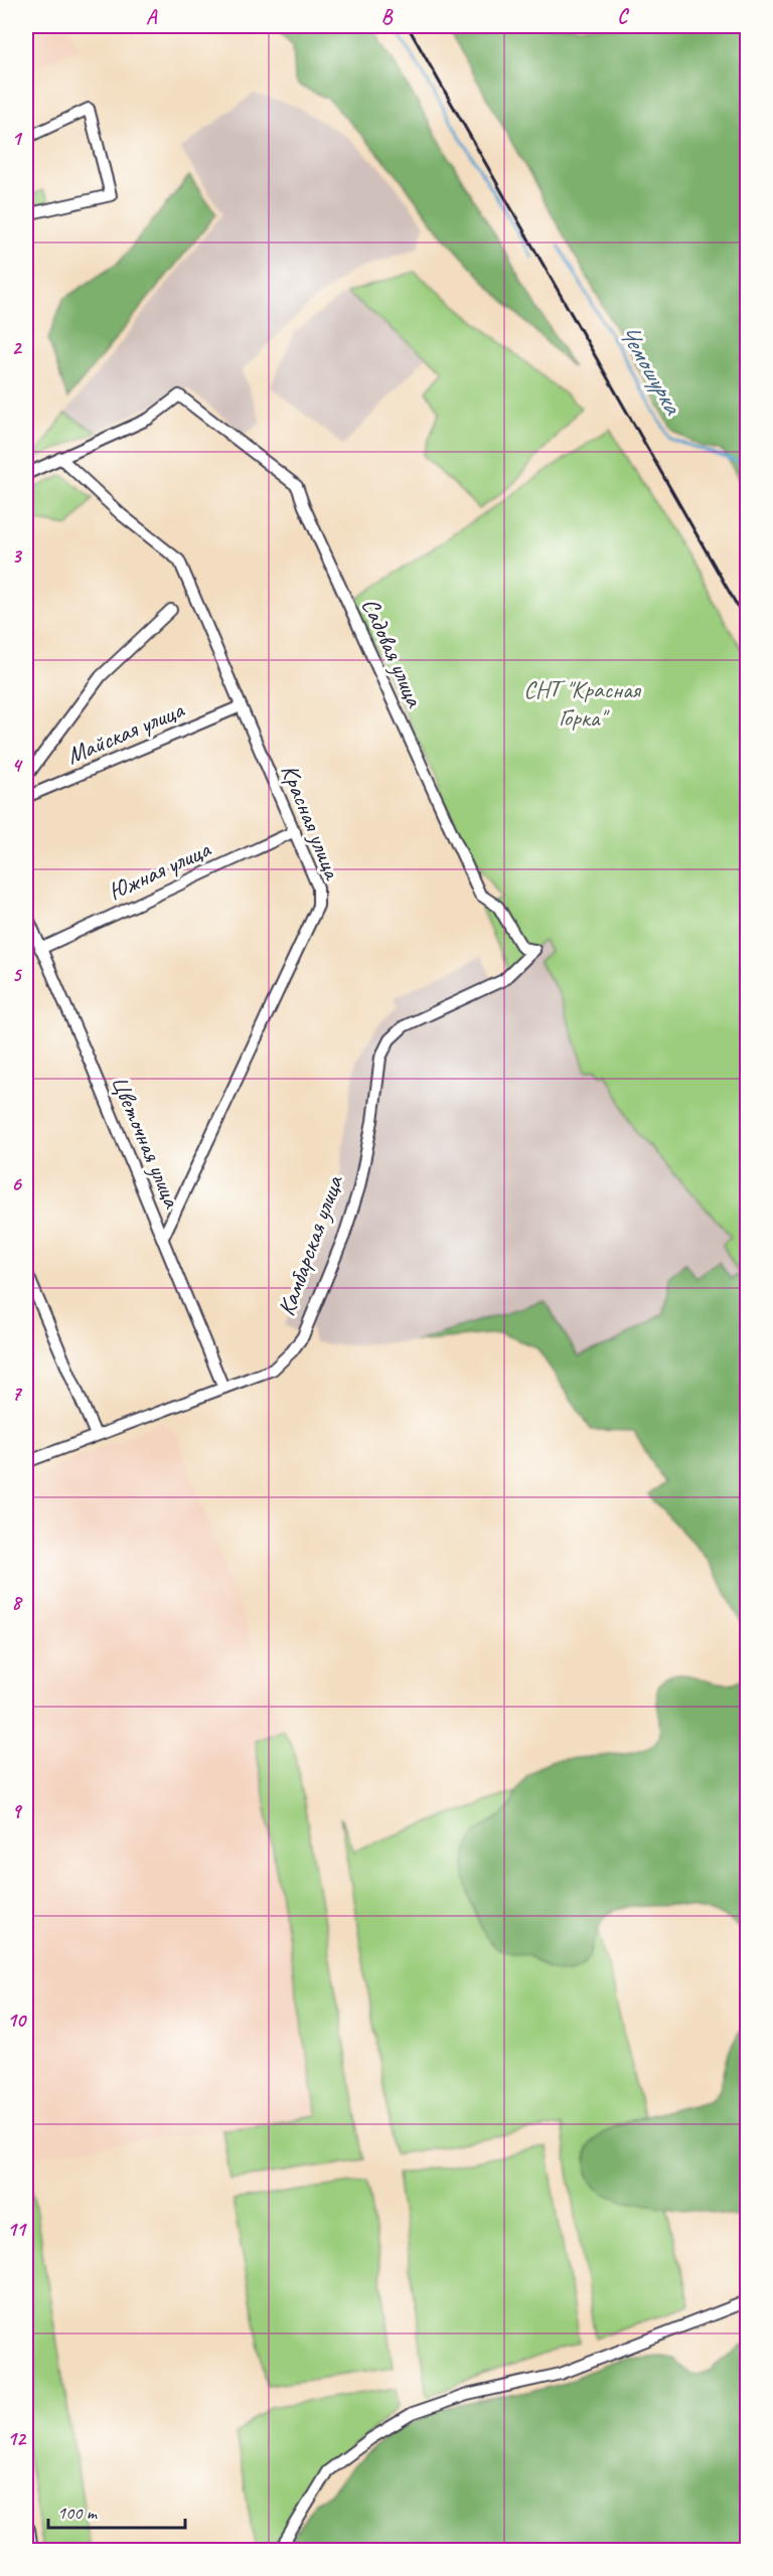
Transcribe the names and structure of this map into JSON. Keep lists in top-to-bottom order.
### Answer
{
  "streets": {
    "street": [
      "Садовая улица",
      "Майская улица",
      "Красная улица",
      "Южная улица",
      "Цветочная улица",
      "Камбарская улица"
    ]
  },
  "crossings": [
    ["Садовая улица", "Красная улица"],
    ["Садовая улица", "Камбарская улица"],
    ["Майская улица", "Красная улица"],
    ["Красная улица", "Южная улица"],
    ["Красная улица", "Цветочная улица"],
    ["Южная улица", "Цветочная улица"],
    ["Цветочная улица", "Камбарская улица"]
  ],
  "water": ["Чемошурка"],
  "parks": ["СНТ \"Красная Горка\""],
  "scale_bar": "100 m",
  "grid": {
    "columns": ["A", "B", "C"],
    "rows": [
      "1",
      "2",
      "3",
      "4",
      "5",
      "6",
      "7",
      "8",
      "9",
      "10",
      "11",
      "12"
    ]
  }
}
